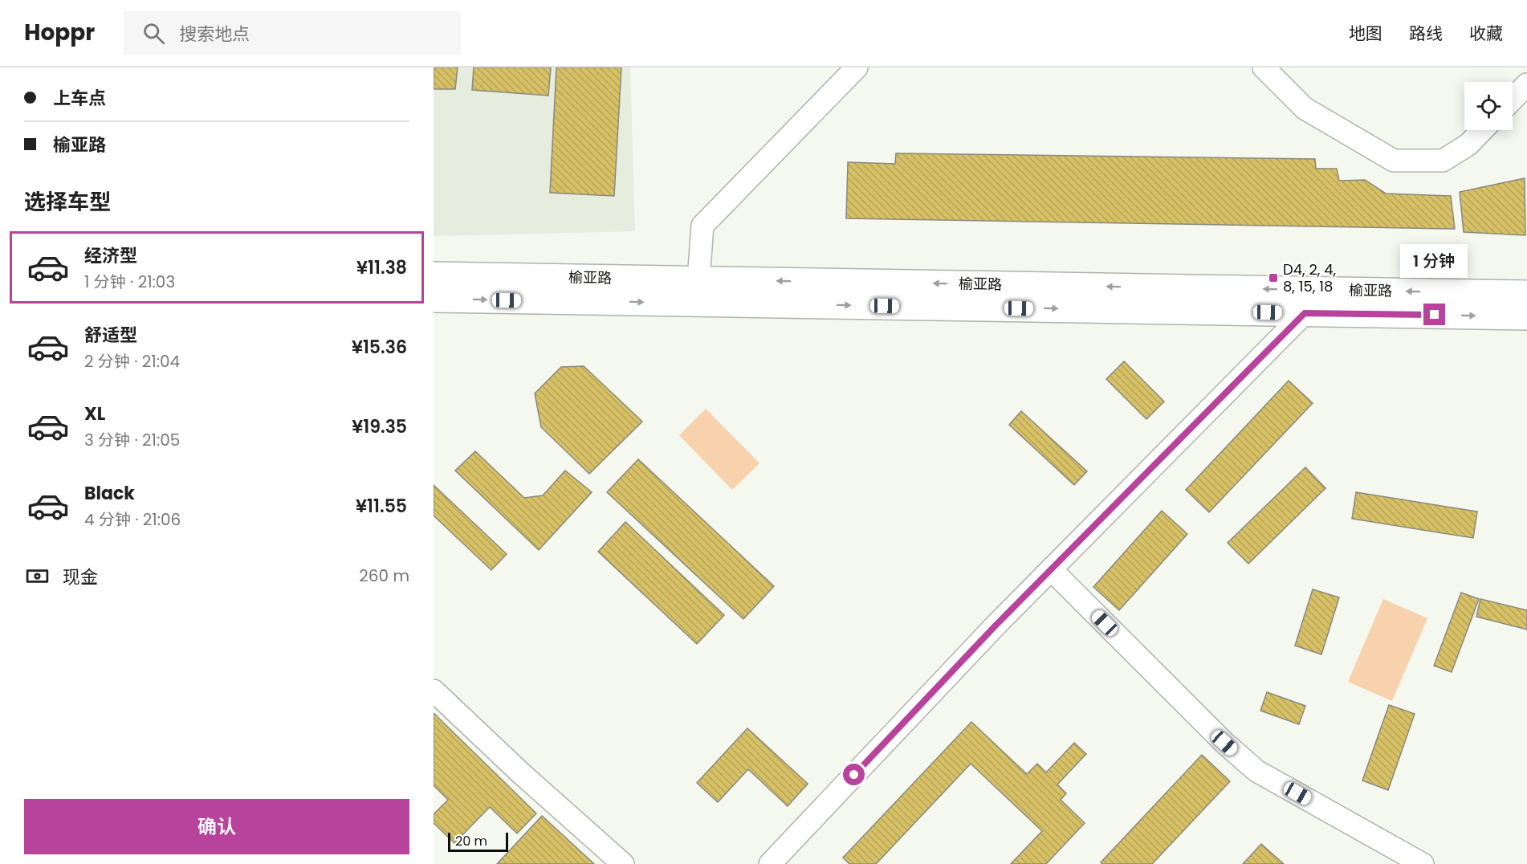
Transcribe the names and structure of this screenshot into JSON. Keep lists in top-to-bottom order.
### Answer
{
  "streets": {
    "highway": ["榆亚路"]
  },
  "places": {
    "transit": ["D4, 2, 4, 8, 15, 18"]
  },
  "scale_bar": "20 m",
  "page": {
    "header": "Hoppr",
    "search": "搜索地点",
    "nav": ["地图", "路线", "收藏"],
    "banner": ["上车点", "榆亚路"],
    "heading": "选择车型",
    "list": [
      {
        "name": "经济型",
        "note": "1 分钟 · 21:03",
        "value": "¥11.38"
      },
      {
        "name": "舒适型",
        "note": "2 分钟 · 21:04",
        "value": "¥15.36"
      },
      {
        "name": "XL",
        "note": "3 分钟 · 21:05",
        "value": "¥19.35"
      },
      {
        "name": "Black",
        "note": "4 分钟 · 21:06",
        "value": "¥11.55"
      }
    ],
    "bubble": "1 分钟",
    "pay": ["现金", "260 m"],
    "buttons": "确认",
    "scale": "20 m"
  }
}
